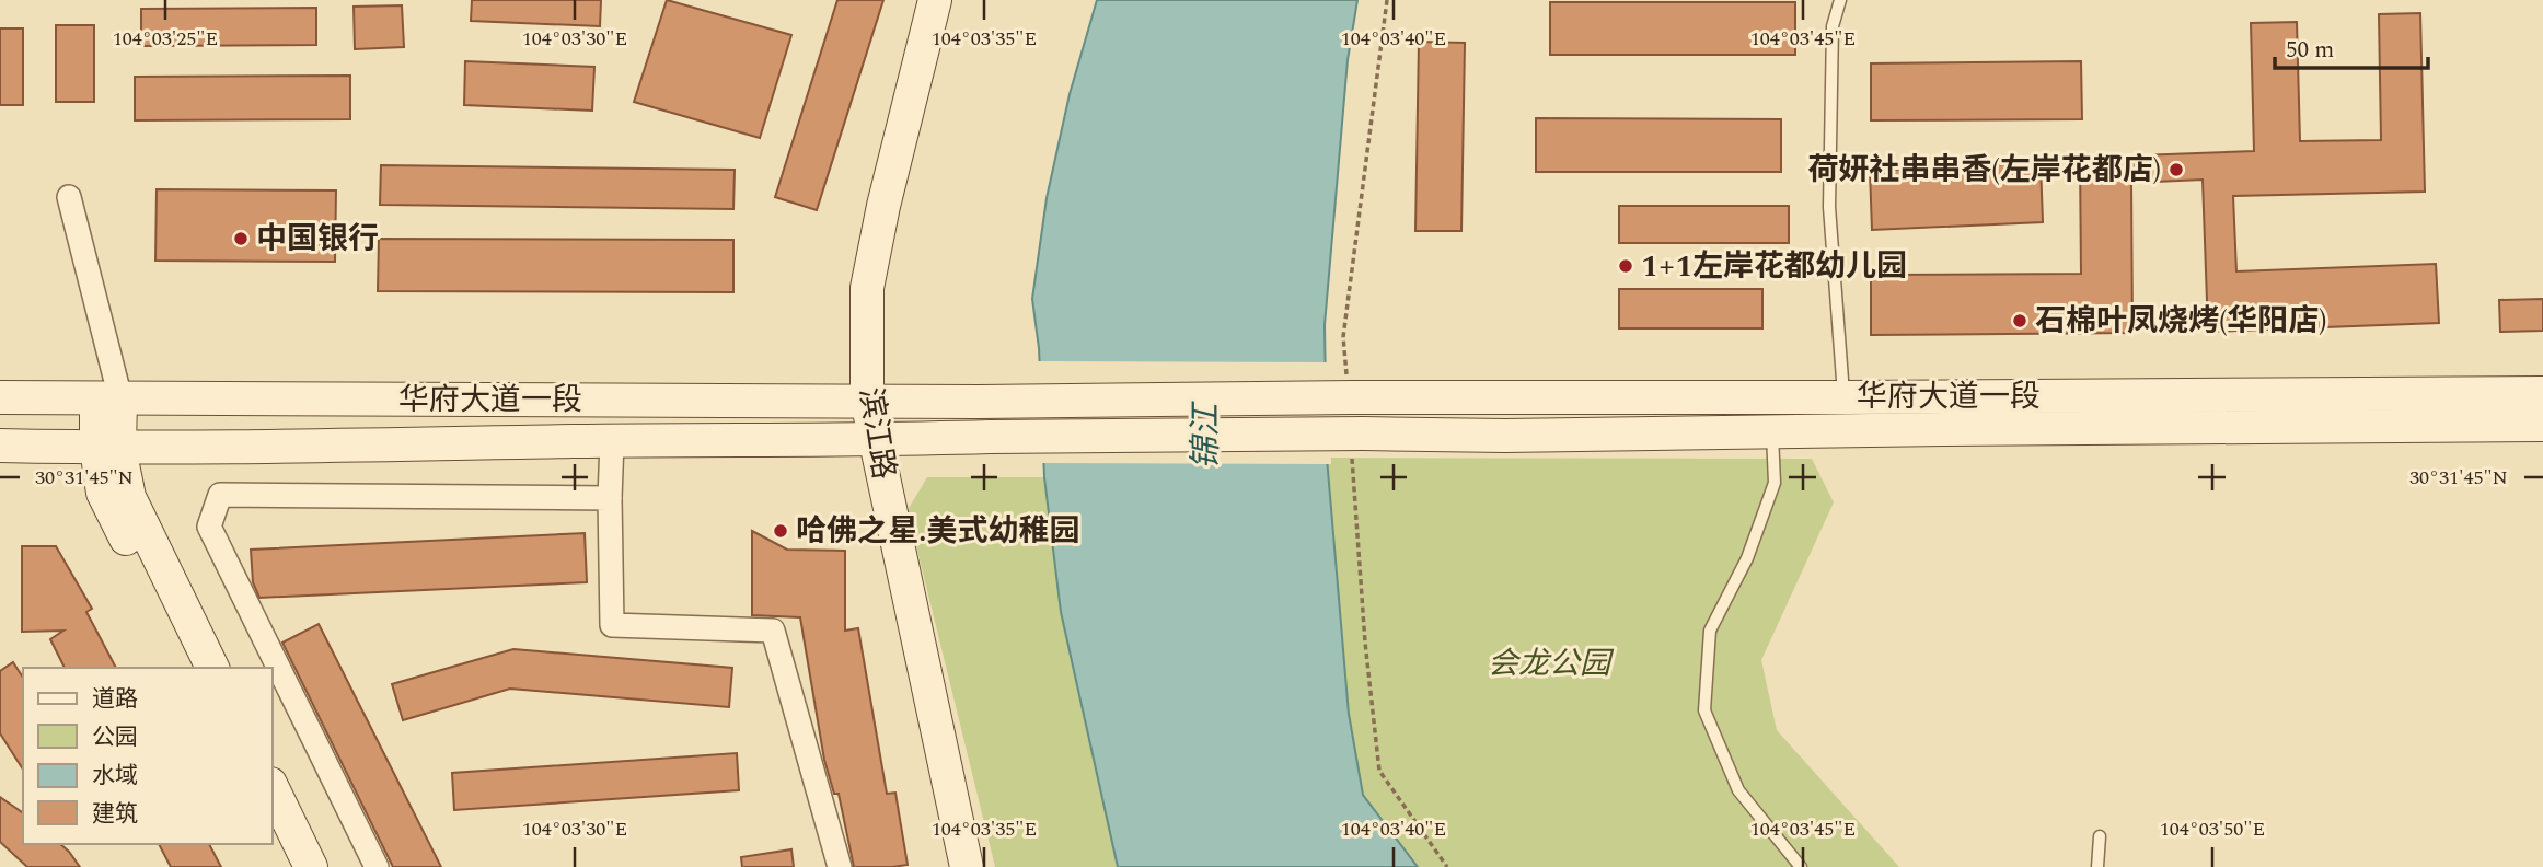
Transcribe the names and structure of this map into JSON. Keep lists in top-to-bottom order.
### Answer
{
  "streets": {
    "main road": ["华府大道一段", "滨江路"]
  },
  "crossings": [
    ["华府大道一段", "滨江路"]
  ],
  "water": ["锦江"],
  "parks": ["会龙公园"],
  "places": [
    "荷妍社串串香(左岸花都店)",
    "中国银行",
    "1+1左岸花都幼儿园",
    "石棉叶凤烧烤(华阳店)",
    "哈佛之星.美式幼稚园"
  ],
  "legend": [
    "道路",
    "公园",
    "水域",
    "建筑"
  ],
  "scale_bar": "50 m",
  "coordinates": [
    "104°03'25\"E",
    "104°03'30\"E",
    "104°03'35\"E",
    "104°03'40\"E",
    "104°03'45\"E",
    "30°31'45\"N",
    "104°03'50\"E"
  ]
}
